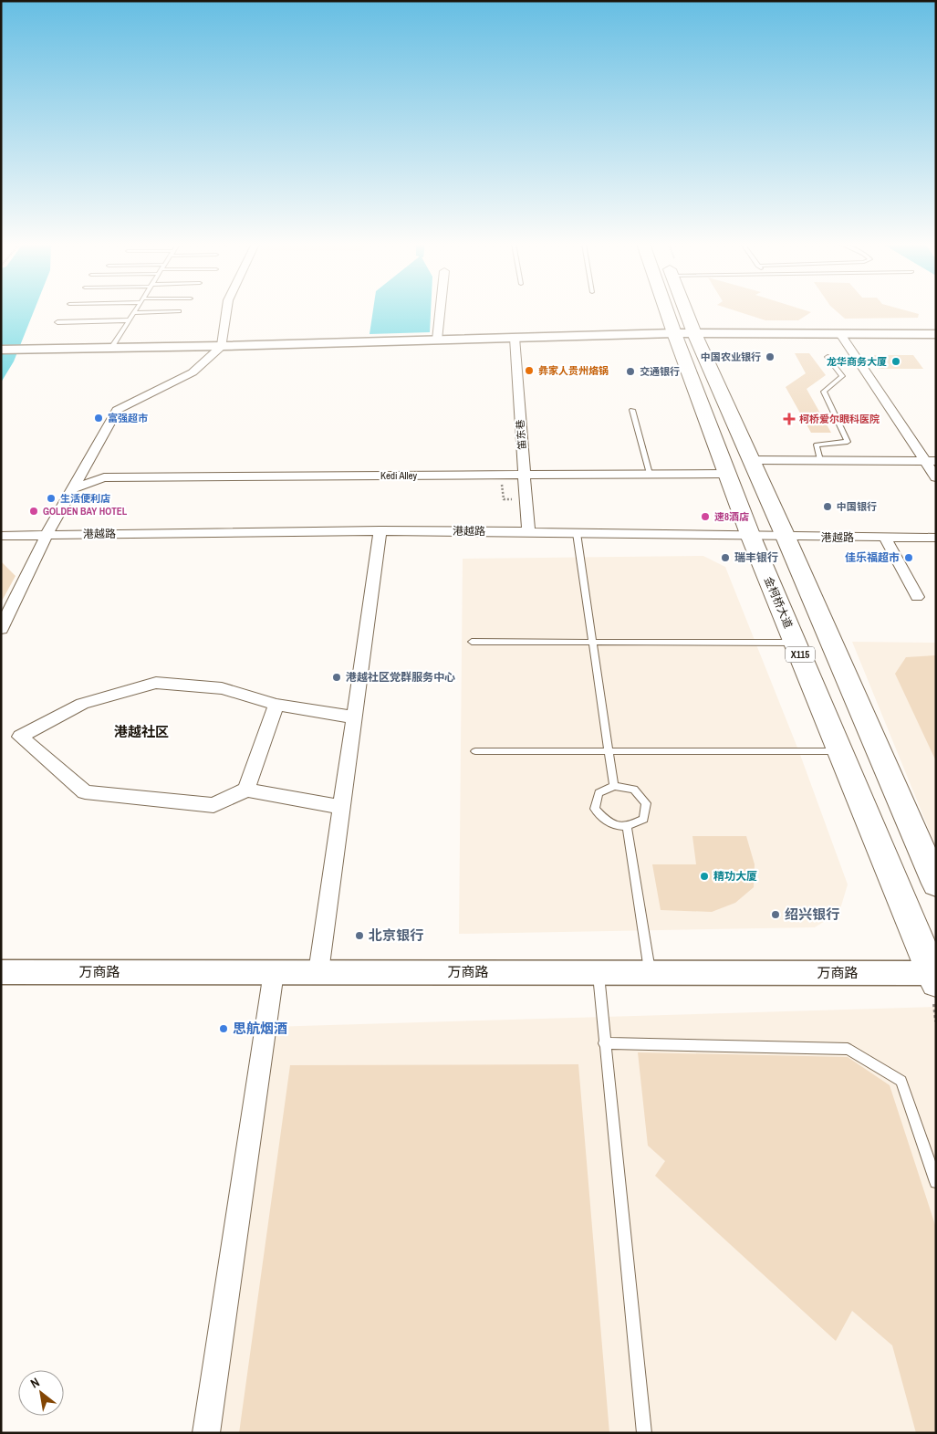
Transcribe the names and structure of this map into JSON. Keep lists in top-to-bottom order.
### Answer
{
  "streets": {
    "main road": ["金柯桥大道", "X115"],
    "street": [
      "笛东巷",
      "Kedi Alley",
      "港越路",
      "万商路"
    ]
  },
  "crossings": [
    ["笛东巷", "Kedi Alley"],
    ["笛东巷", "港越路"],
    ["Kedi Alley", "金柯桥大道"],
    ["港越路", "金柯桥大道"],
    ["金柯桥大道", "万商路"]
  ],
  "districts": ["港越社区"],
  "places": {
    "other": [
      "中国农业银行",
      "龙华商务大厦",
      "彝家人贵州烙锅",
      "交通银行",
      "富强超市",
      "生活便利店",
      "中国银行",
      "GOLDEN BAY HOTEL",
      "速8酒店",
      "瑞丰银行",
      "佳乐福超市",
      "港越社区党群服务中心",
      "精功大厦",
      "绍兴银行",
      "北京银行",
      "思航烟酒"
    ],
    "health": ["柯桥爱尔眼科医院"]
  },
  "north": "top left"
}
